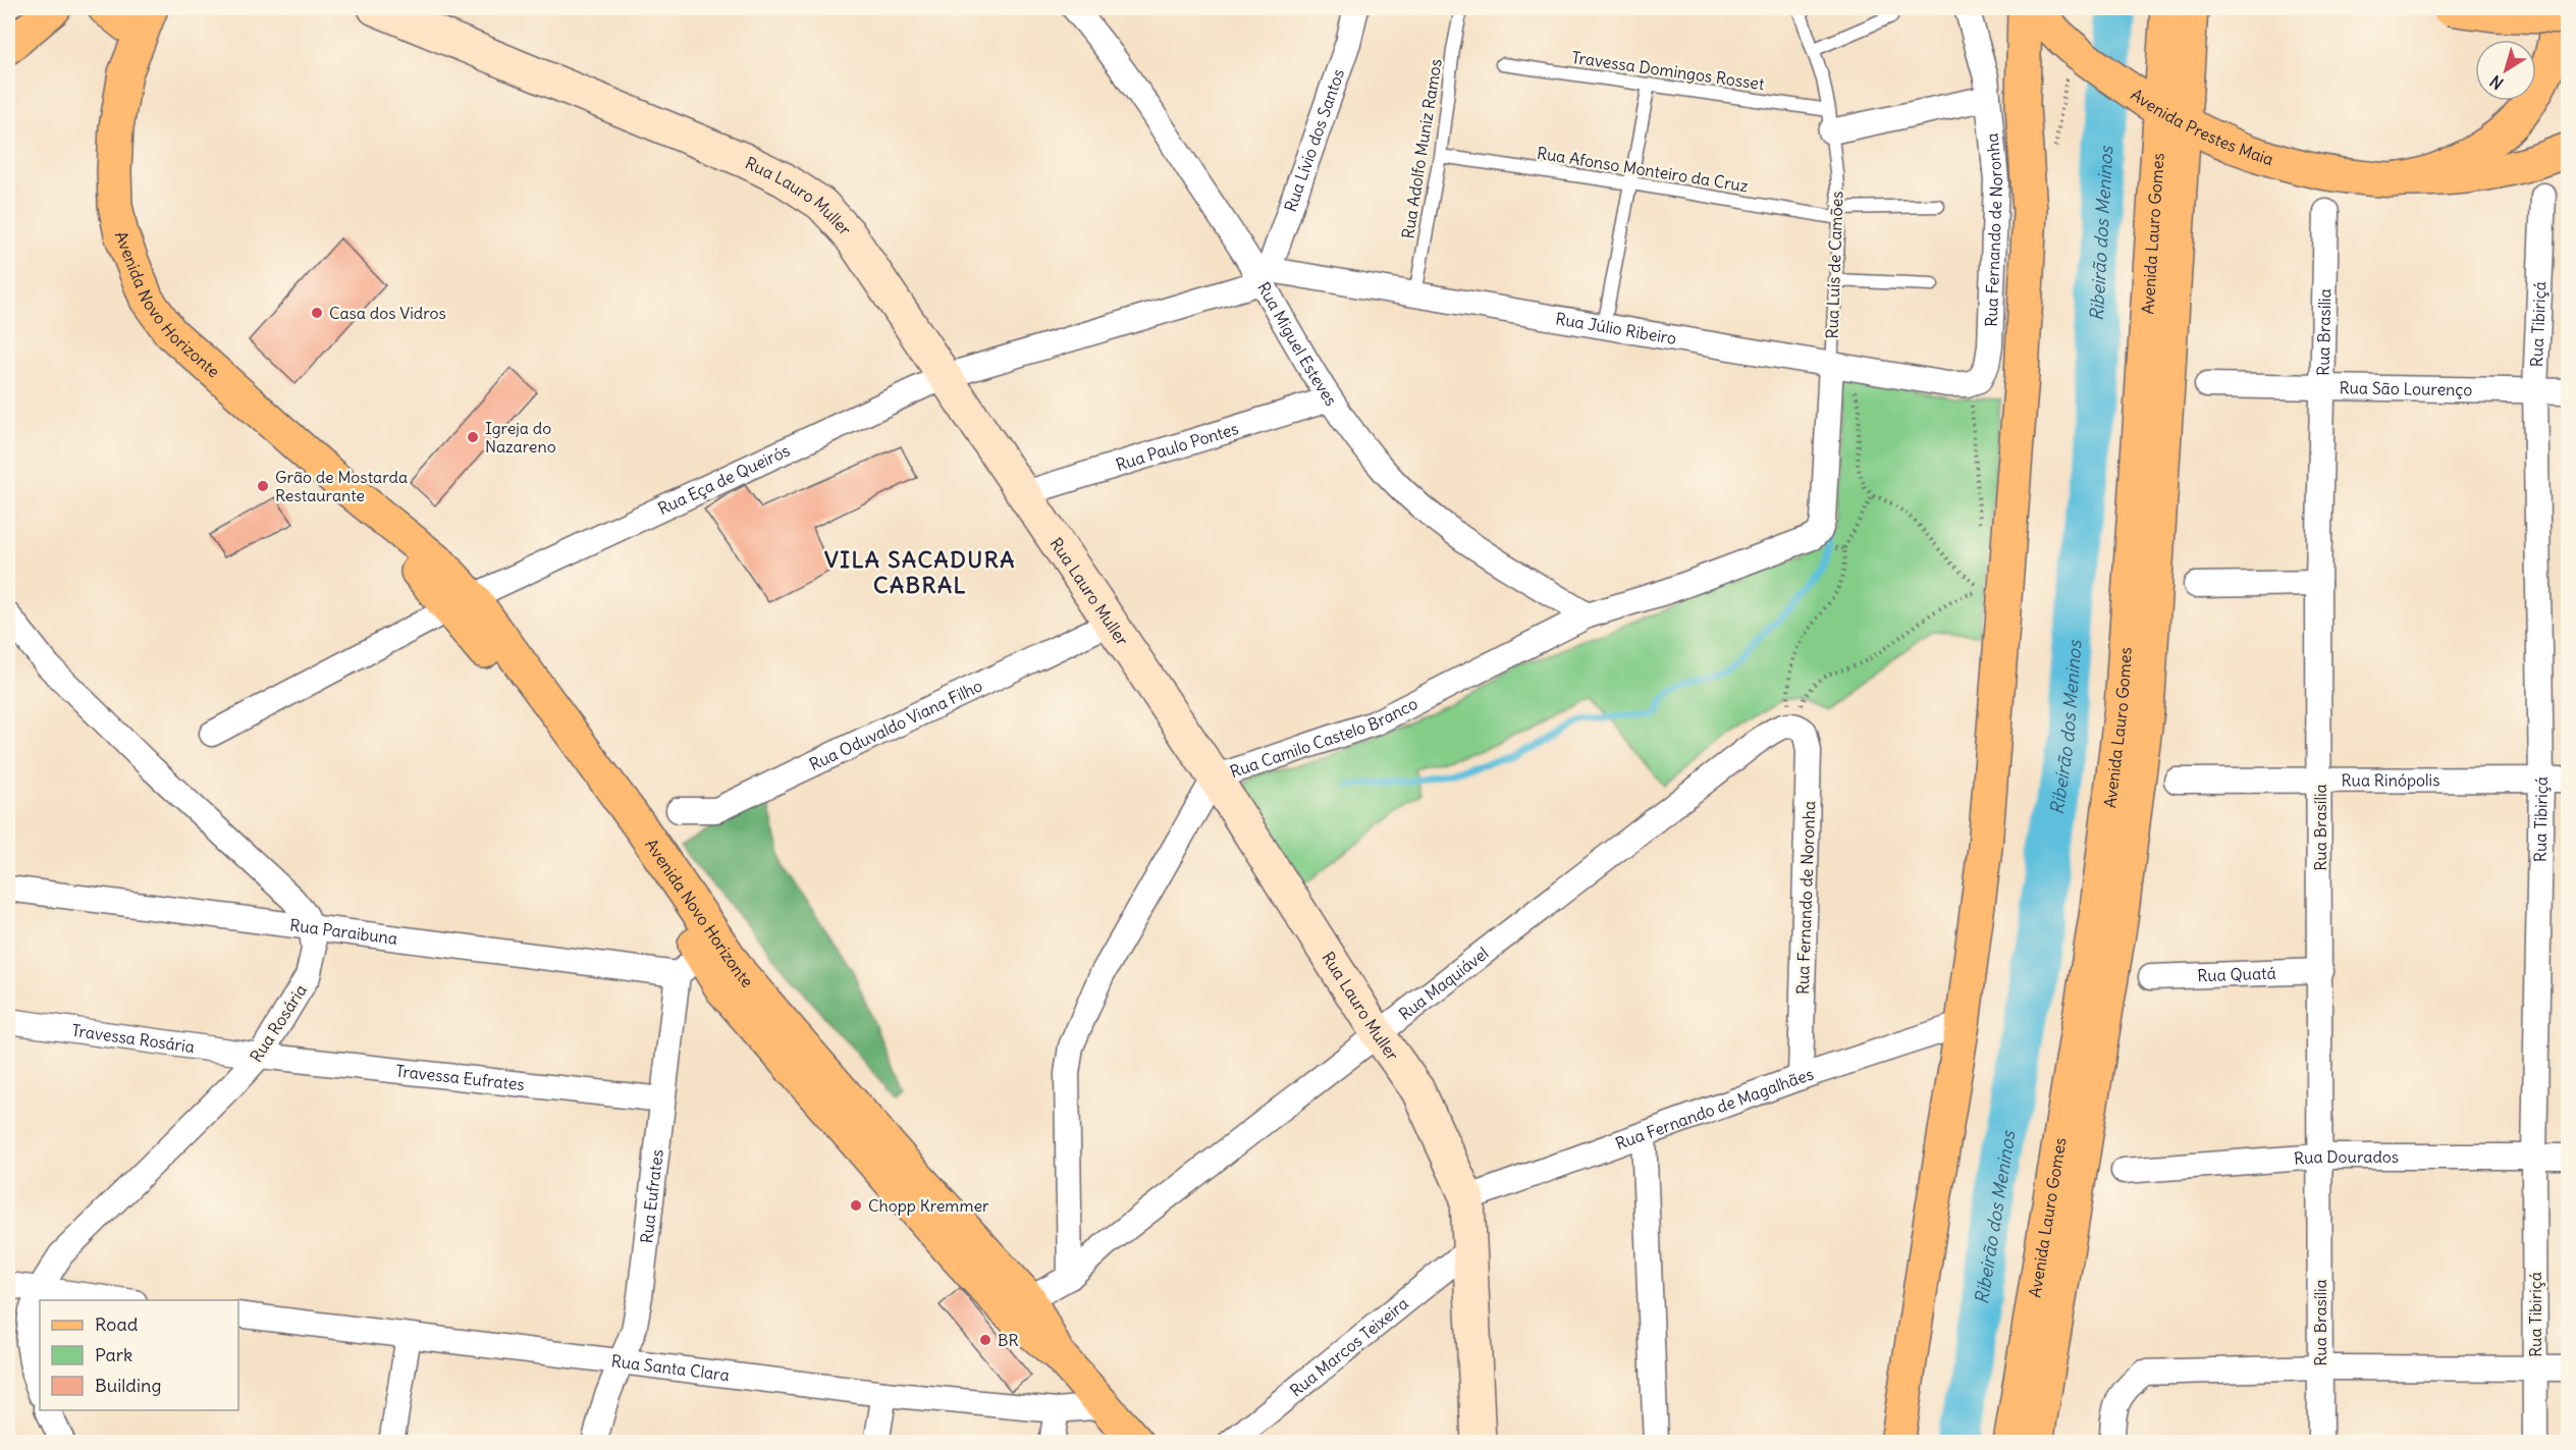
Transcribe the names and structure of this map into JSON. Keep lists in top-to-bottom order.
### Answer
{
  "streets": {
    "main road": ["Avenida Prestes Maia", "Avenida Lauro Gomes", "Avenida Novo Horizonte"],
    "street": [
      "Rua Lívio dos Santos",
      "Rua Lauro Muller",
      "Rua Fernando de Noronha",
      "Rua Luís de Camões",
      "Rua Tibiriçá",
      "Rua Júlio Ribeiro",
      "Rua Brasília",
      "Rua Miguel Esteves",
      "Rua São Lourenço",
      "Rua Paulo Pontes",
      "Rua Eça de Queirós",
      "Rua Oduvaldo Viana Filho",
      "Rua Camilo Castelo Branco",
      "Rua Rinópolis",
      "Rua Paraibuna",
      "Rua Quatá",
      "Rua Maquiável",
      "Rua Rosária",
      "Travessa Rosária",
      "Travessa Eufrates",
      "Rua Fernando de Magalhães",
      "Rua Dourados",
      "Rua Eufrates",
      "Rua Marcos Teixeira",
      "Rua Santa Clara"
    ],
    "lane": ["Travessa Domingos Rosset", "Rua Adolfo Muniz Ramos", "Rua Afonso Monteiro da Cruz"]
  },
  "crossings": [
    ["Travessa Domingos Rosset", "Rua Luís de Camões"],
    ["Avenida Prestes Maia", "Avenida Lauro Gomes"],
    ["Rua Lívio dos Santos", "Rua Júlio Ribeiro"],
    ["Rua Lívio dos Santos", "Rua Miguel Esteves"],
    ["Rua Lívio dos Santos", "Rua Eça de Queirós"],
    ["Rua Adolfo Muniz Ramos", "Rua Afonso Monteiro da Cruz"],
    ["Rua Adolfo Muniz Ramos", "Rua Júlio Ribeiro"],
    ["Rua Afonso Monteiro da Cruz", "Rua Luís de Camões"],
    ["Rua Lauro Muller", "Rua Paulo Pontes"],
    ["Rua Lauro Muller", "Rua Eça de Queirós"],
    ["Rua Lauro Muller", "Rua Oduvaldo Viana Filho"],
    ["Rua Lauro Muller", "Rua Camilo Castelo Branco"],
    ["Rua Lauro Muller", "Rua Maquiável"],
    ["Rua Lauro Muller", "Rua Fernando de Magalhães"],
    ["Rua Lauro Muller", "Rua Marcos Teixeira"],
    ["Rua Fernando de Noronha", "Rua Júlio Ribeiro"],
    ["Rua Fernando de Noronha", "Rua Maquiável"],
    ["Rua Fernando de Noronha", "Rua Fernando de Magalhães"],
    ["Rua Luís de Camões", "Rua Júlio Ribeiro"],
    ["Rua Luís de Camões", "Rua Camilo Castelo Branco"],
    ["Avenida Novo Horizonte", "Rua Eça de Queirós"],
    ["Avenida Novo Horizonte", "Rua Paraibuna"],
    ["Avenida Novo Horizonte", "Rua Maquiável"],
    ["Avenida Novo Horizonte", "Rua Eufrates"],
    ["Avenida Novo Horizonte", "Rua Santa Clara"],
    ["Rua Tibiriçá", "Rua São Lourenço"],
    ["Rua Tibiriçá", "Rua Rinópolis"],
    ["Rua Tibiriçá", "Rua Dourados"],
    ["Rua Júlio Ribeiro", "Rua Miguel Esteves"],
    ["Rua Júlio Ribeiro", "Rua Eça de Queirós"],
    ["Rua Brasília", "Rua São Lourenço"],
    ["Rua Brasília", "Rua Rinópolis"],
    ["Rua Brasília", "Rua Quatá"],
    ["Rua Brasília", "Rua Dourados"],
    ["Rua Miguel Esteves", "Rua Paulo Pontes"],
    ["Rua Miguel Esteves", "Rua Eça de Queirós"],
    ["Rua Miguel Esteves", "Rua Camilo Castelo Branco"],
    ["Rua Camilo Castelo Branco", "Rua Maquiável"],
    ["Rua Paraibuna", "Rua Rosária"],
    ["Rua Paraibuna", "Rua Eufrates"],
    ["Rua Rosária", "Travessa Rosária"],
    ["Rua Rosária", "Travessa Eufrates"],
    ["Travessa Rosária", "Travessa Eufrates"],
    ["Travessa Eufrates", "Rua Eufrates"],
    ["Rua Eufrates", "Rua Santa Clara"]
  ],
  "districts": ["VILA SACADURA CABRAL"],
  "water": ["Ribeirão dos Meninos"],
  "places": [
    "Casa dos Vidros",
    "Igreja do Nazareno",
    "Grão de Mostarda Restaurante",
    "Chopp Kremmer",
    "BR"
  ],
  "legend": ["Road", "Park", "Building"],
  "north": "bottom left"
}
